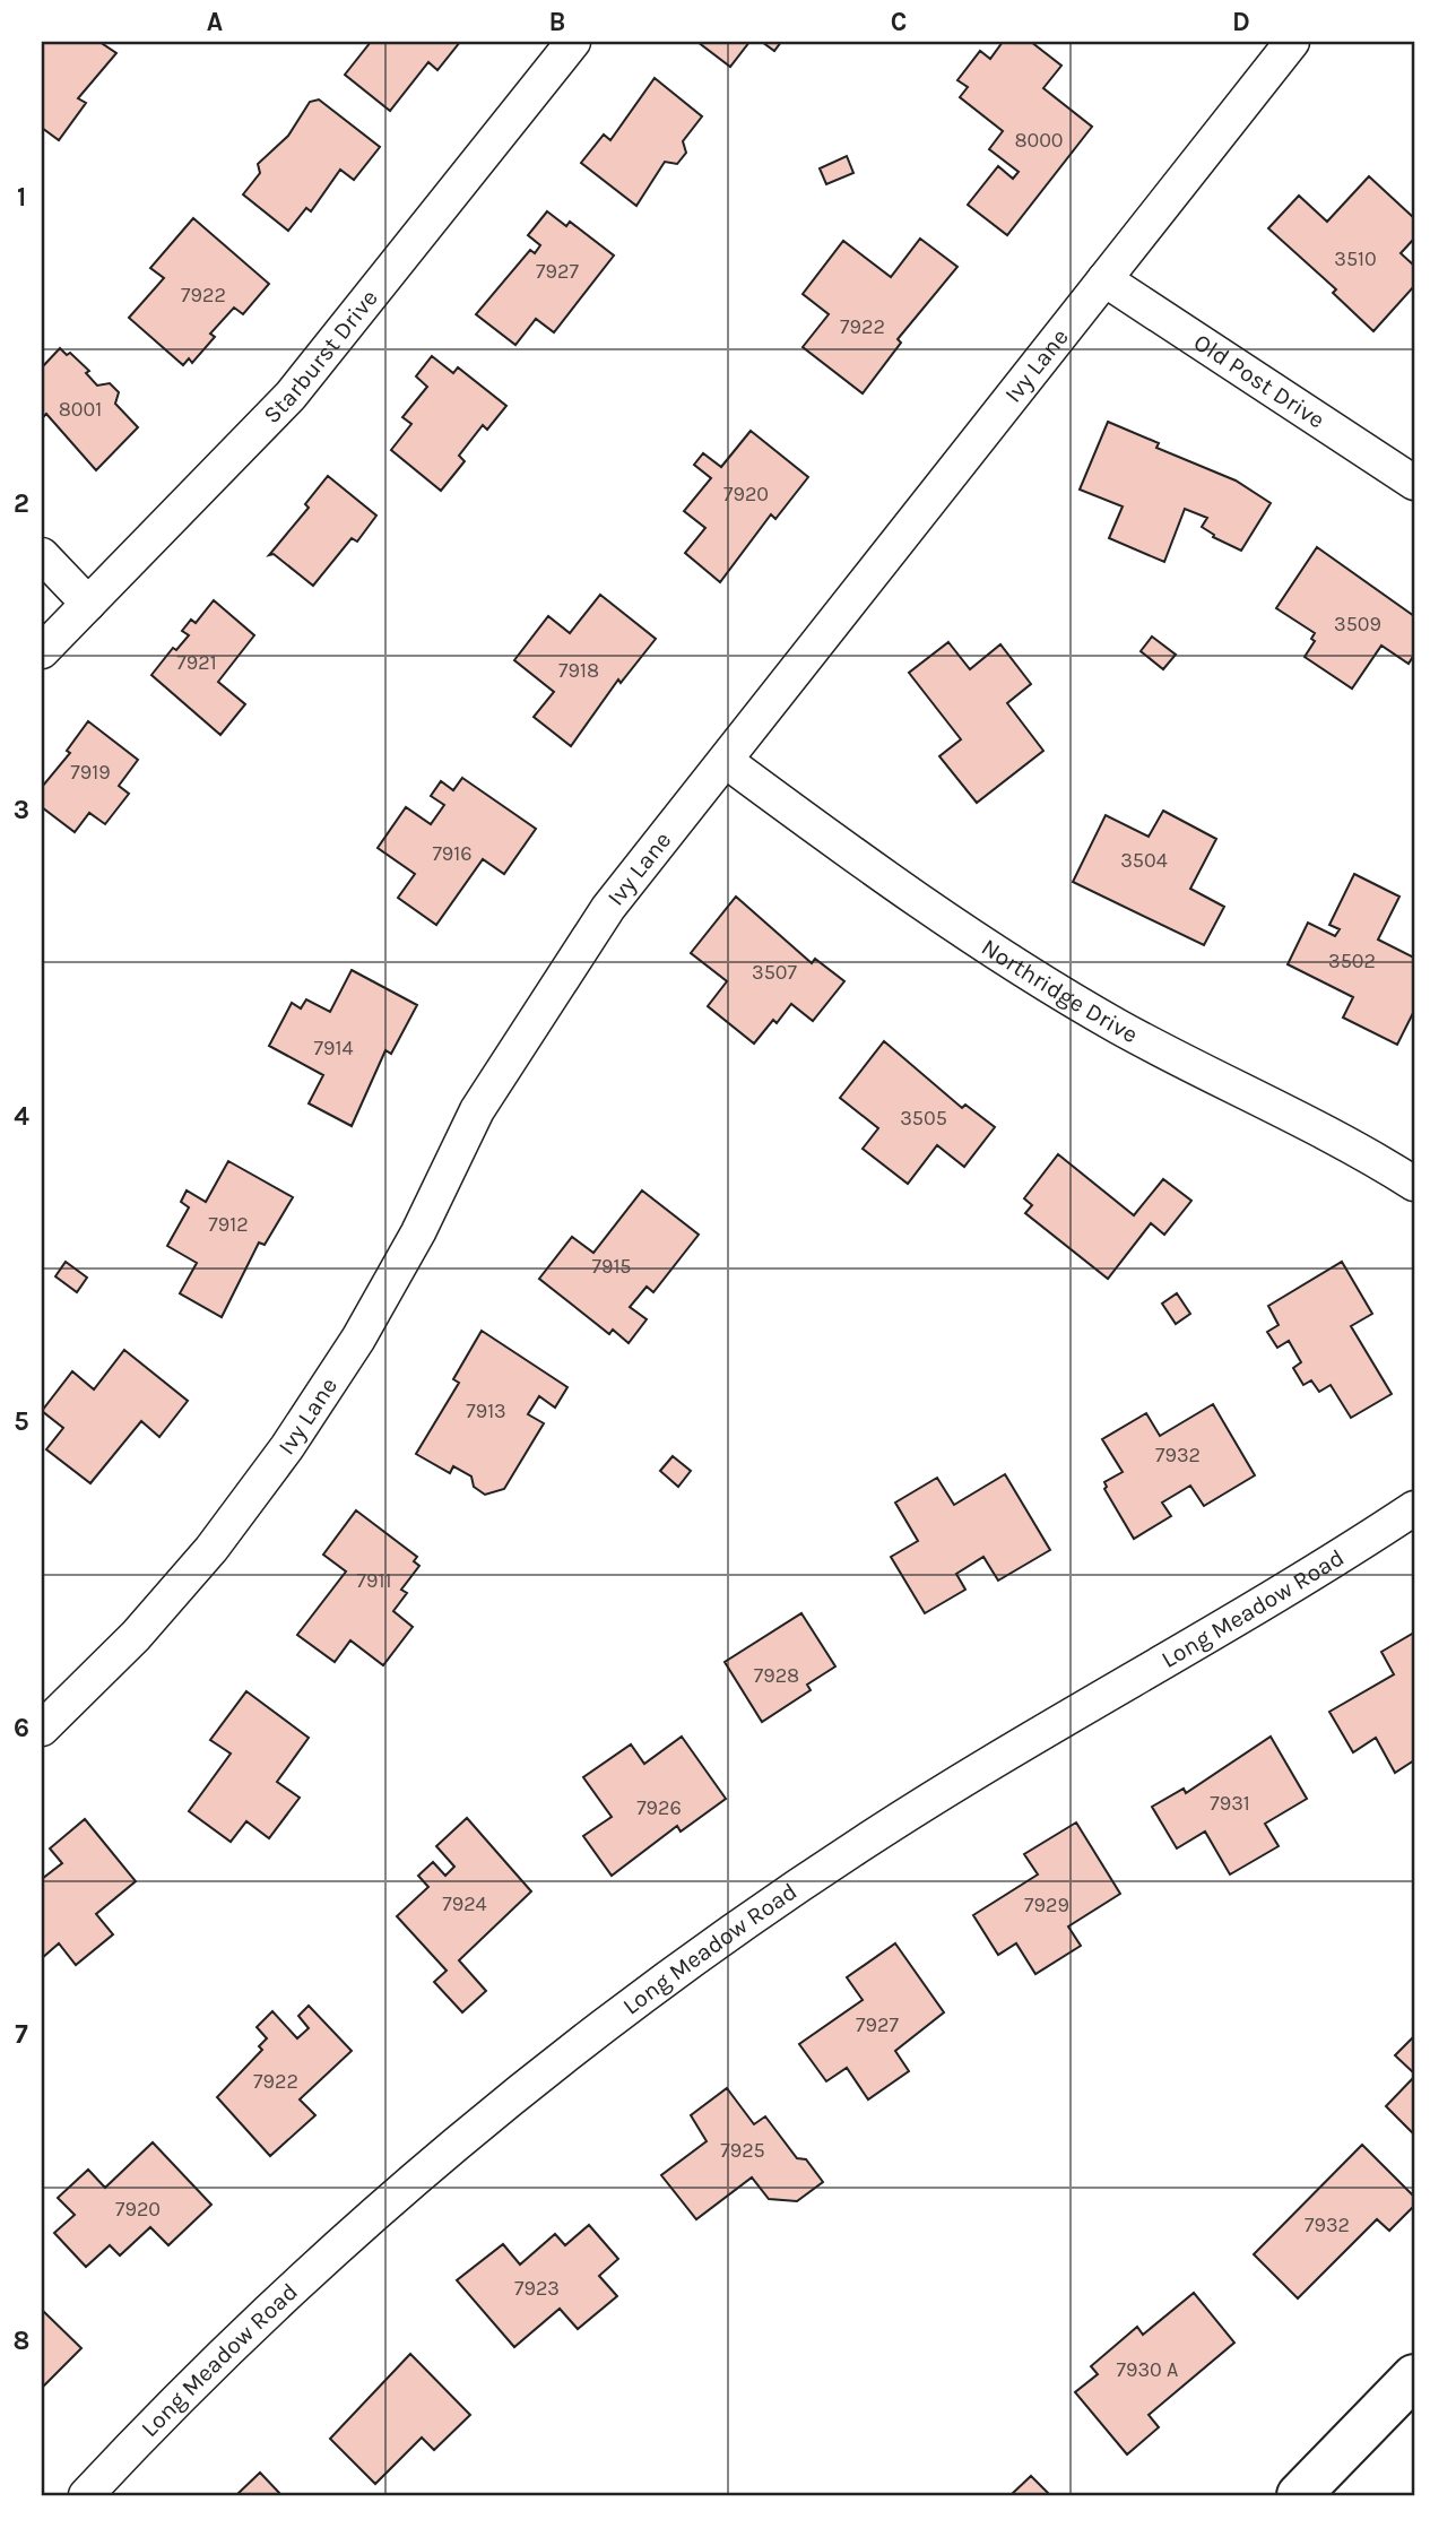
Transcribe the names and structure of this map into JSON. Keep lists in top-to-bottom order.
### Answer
{
  "streets": {
    "street": [
      "Starburst Drive",
      "Ivy Lane",
      "Old Post Drive",
      "Northridge Drive",
      "Long Meadow Road"
    ]
  },
  "crossings": [
    ["Ivy Lane", "Old Post Drive"],
    ["Ivy Lane", "Northridge Drive"]
  ],
  "house_numbers": [
    "8000",
    "3510",
    "7927",
    "7922",
    "7922",
    "8001",
    "7920",
    "3509",
    "7921",
    "7918",
    "7919",
    "7916",
    "3504",
    "3502",
    "3507",
    "7914",
    "3505",
    "7912",
    "7915",
    "7913",
    "7932",
    "7911",
    "7928",
    "7931",
    "7926",
    "7924",
    "7929",
    "7927",
    "7922",
    "7925",
    "7920",
    "7932",
    "7923",
    "7930 A"
  ],
  "grid": {
    "columns": [
      "A",
      "B",
      "C",
      "D"
    ],
    "rows": [
      "1",
      "2",
      "3",
      "4",
      "5",
      "6",
      "7",
      "8"
    ]
  }
}
